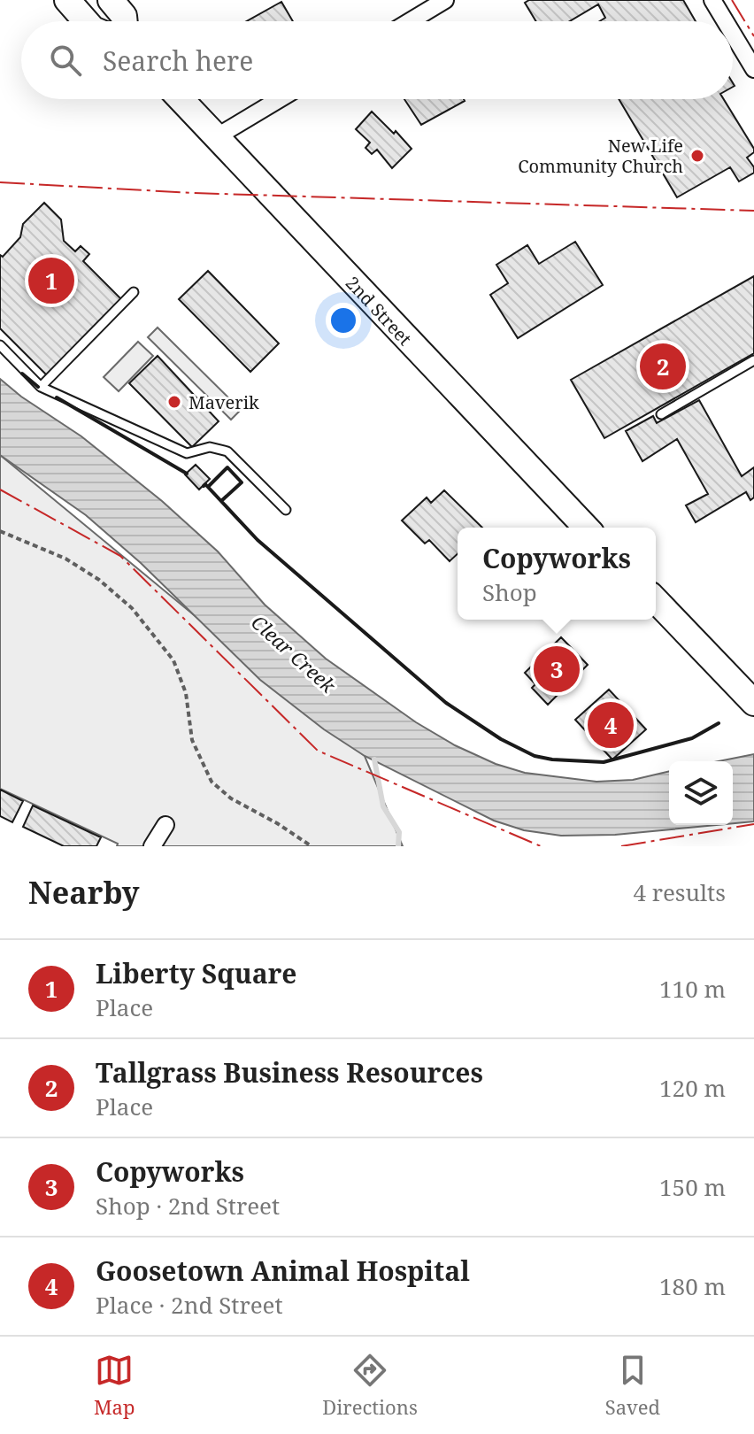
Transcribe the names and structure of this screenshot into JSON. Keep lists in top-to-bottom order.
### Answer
{
  "streets": {
    "main road": ["2nd Street"]
  },
  "water": ["Clear Creek"],
  "places": ["New Life Community Church", "Maverik"],
  "page": {
    "search": "Search here",
    "pins": [
      "1",
      "2",
      "3",
      "4"
    ],
    "popup": ["Copyworks", "Shop"],
    "heading": ["Nearby", "4 results"],
    "list": [
      {
        "mark": "1",
        "name": "Liberty Square",
        "note": "Place",
        "value": "110 m"
      },
      {
        "mark": "2",
        "name": "Tallgrass Business Resources",
        "note": "Place",
        "value": "120 m"
      },
      {
        "mark": "3",
        "name": "Copyworks",
        "note": "Shop · 2nd Street",
        "value": "150 m"
      },
      {
        "mark": "4",
        "name": "Goosetown Animal Hospital",
        "note": "Place · 2nd Street",
        "value": "180 m"
      }
    ],
    "nav": ["Map", "Directions", "Saved"]
  }
}
